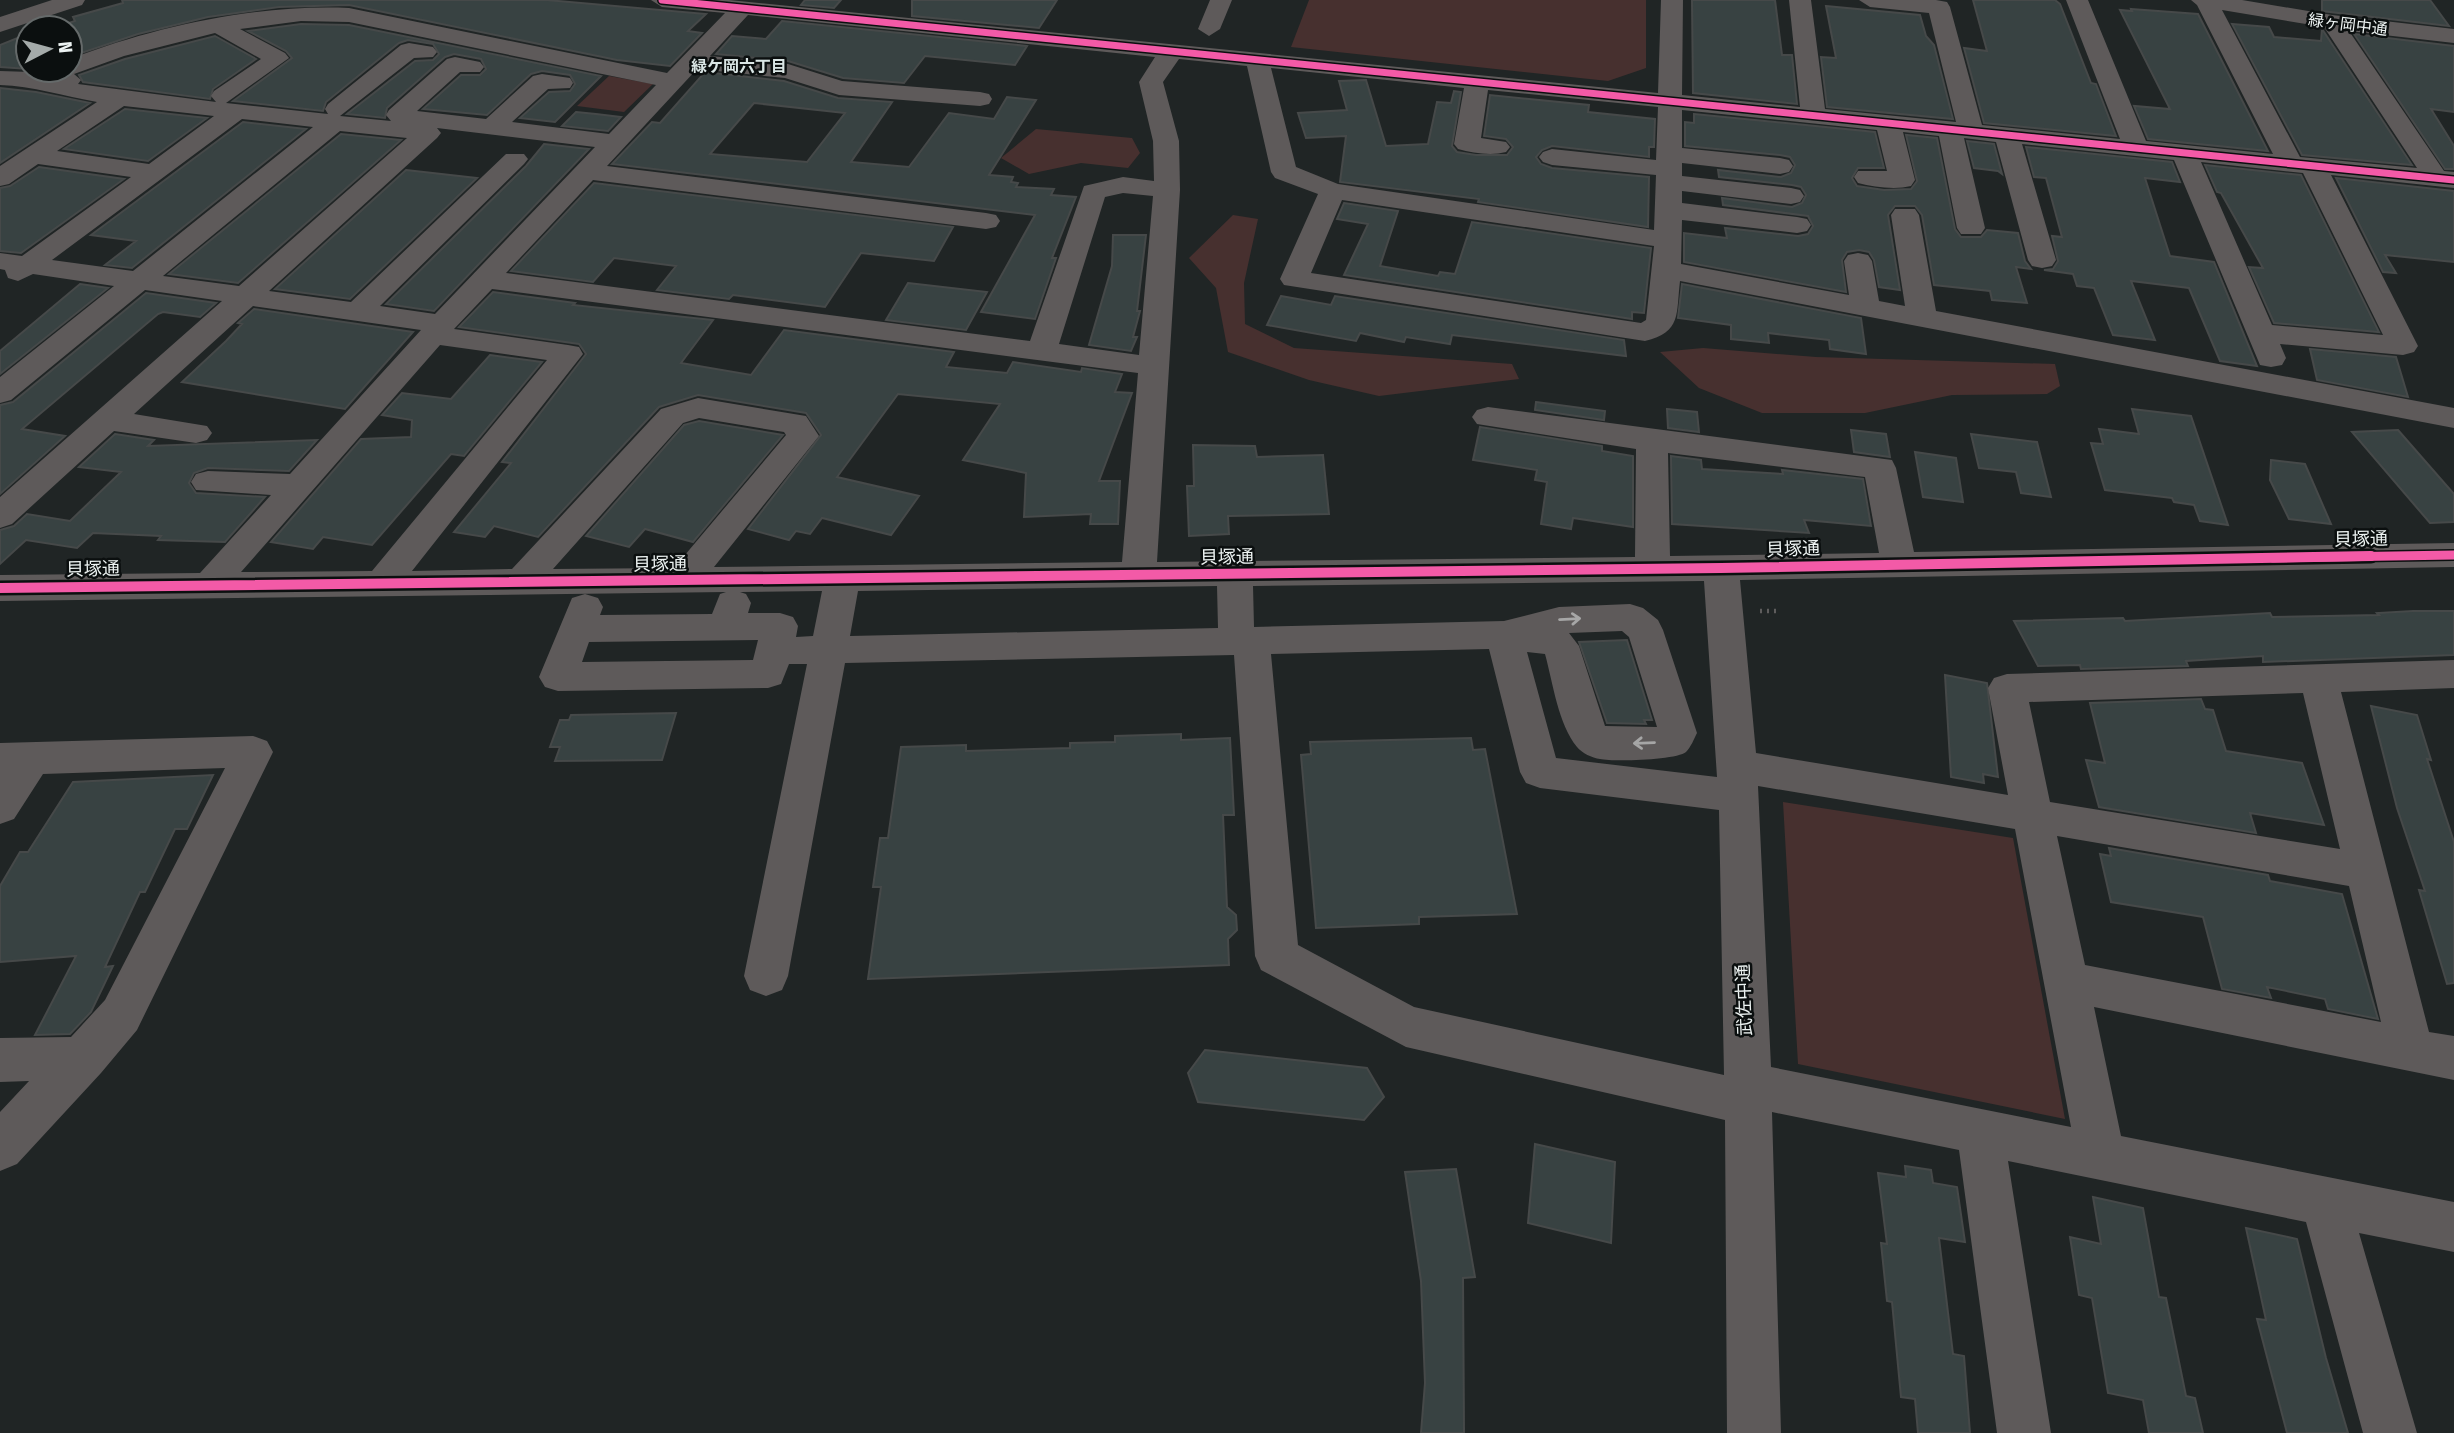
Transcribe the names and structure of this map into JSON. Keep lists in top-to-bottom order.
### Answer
{
  "streets": {
    "street": ["緑ヶ岡中通", "貝塚通", "武佐中通"]
  },
  "crossings": [
    ["貝塚通", "武佐中通"]
  ],
  "districts": ["緑ケ岡六丁目"],
  "north": "right"
}
